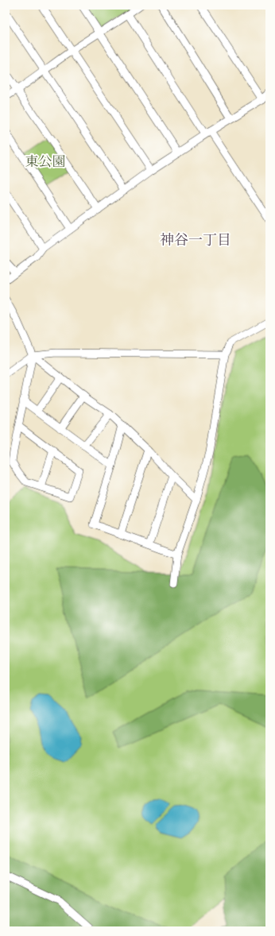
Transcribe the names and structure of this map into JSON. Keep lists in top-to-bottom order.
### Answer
{
  "districts": ["神谷一丁目"],
  "parks": ["東公園"]
}
